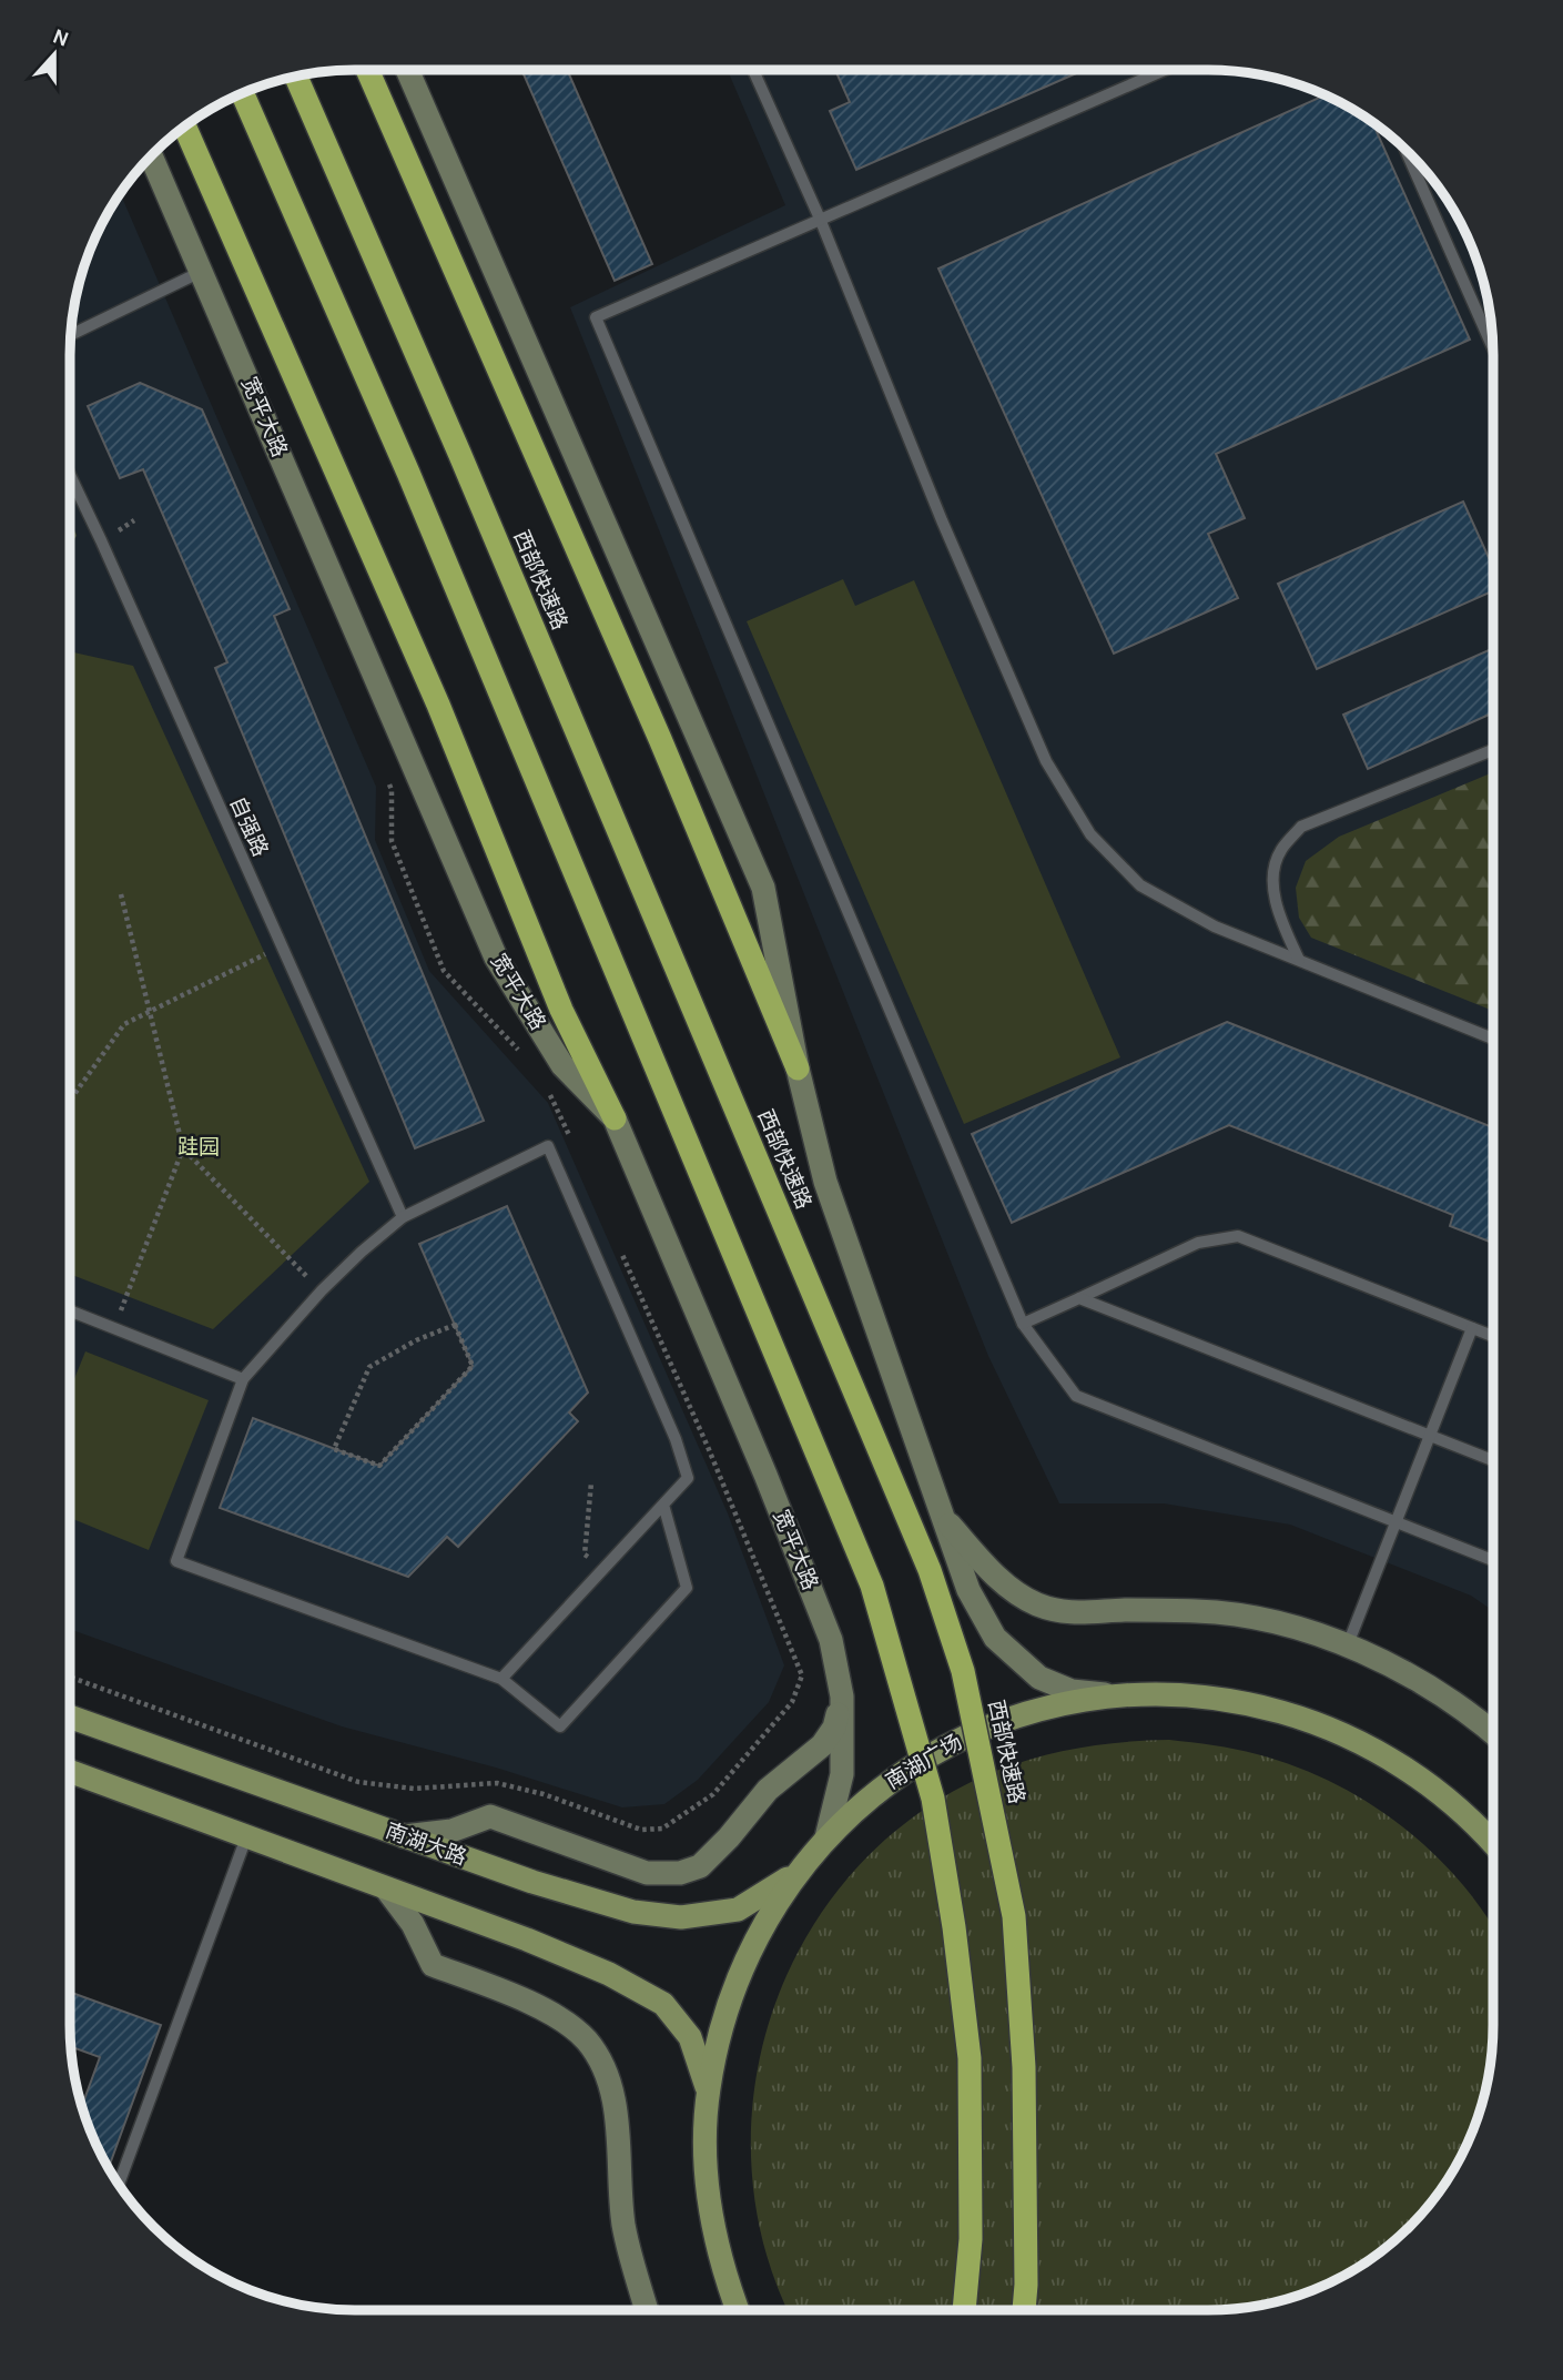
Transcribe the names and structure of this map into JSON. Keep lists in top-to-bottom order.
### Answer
{
  "streets": {
    "highway": ["西部快速路"],
    "main road": ["宽平大路", "南湖广场", "南湖大路"],
    "lane": ["自强路"]
  },
  "crossings": [
    ["宽平大路", "南湖广场"],
    ["南湖广场", "南湖大路"]
  ],
  "parks": ["跬园"],
  "north": "top"
}
